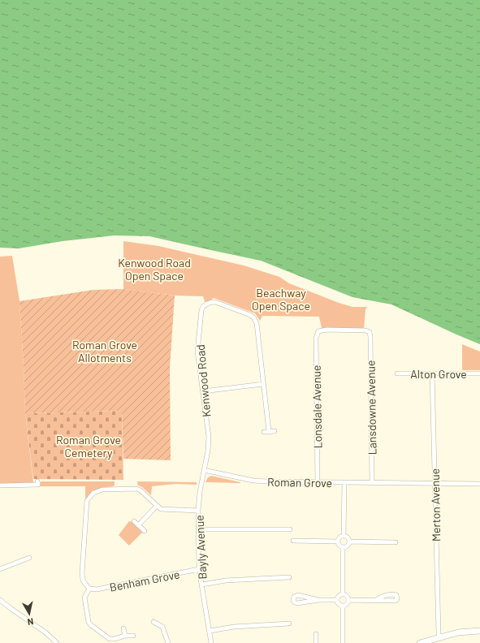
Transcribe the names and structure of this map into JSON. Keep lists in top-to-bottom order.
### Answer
{
  "streets": {
    "street": [
      "Alton Grove",
      "Kenwood Road",
      "Lonsdale Avenue",
      "Lansdowne Avenue",
      "Roman Grove",
      "Merton Avenue",
      "Bayly Avenue",
      "Benham Grove"
    ]
  },
  "crossings": [
    ["Alton Grove", "Merton Avenue"],
    ["Kenwood Road", "Roman Grove"],
    ["Kenwood Road", "Bayly Avenue"],
    ["Lonsdale Avenue", "Lansdowne Avenue"],
    ["Lonsdale Avenue", "Roman Grove"],
    ["Lansdowne Avenue", "Roman Grove"],
    ["Roman Grove", "Merton Avenue"],
    ["Roman Grove", "Bayly Avenue"],
    ["Bayly Avenue", "Benham Grove"]
  ],
  "parks": [
    "Kenwood Road Open Space",
    "Beachway Open Space",
    "Roman Grove Allotments",
    "Roman Grove Cemetery"
  ],
  "north": "bottom"
}
